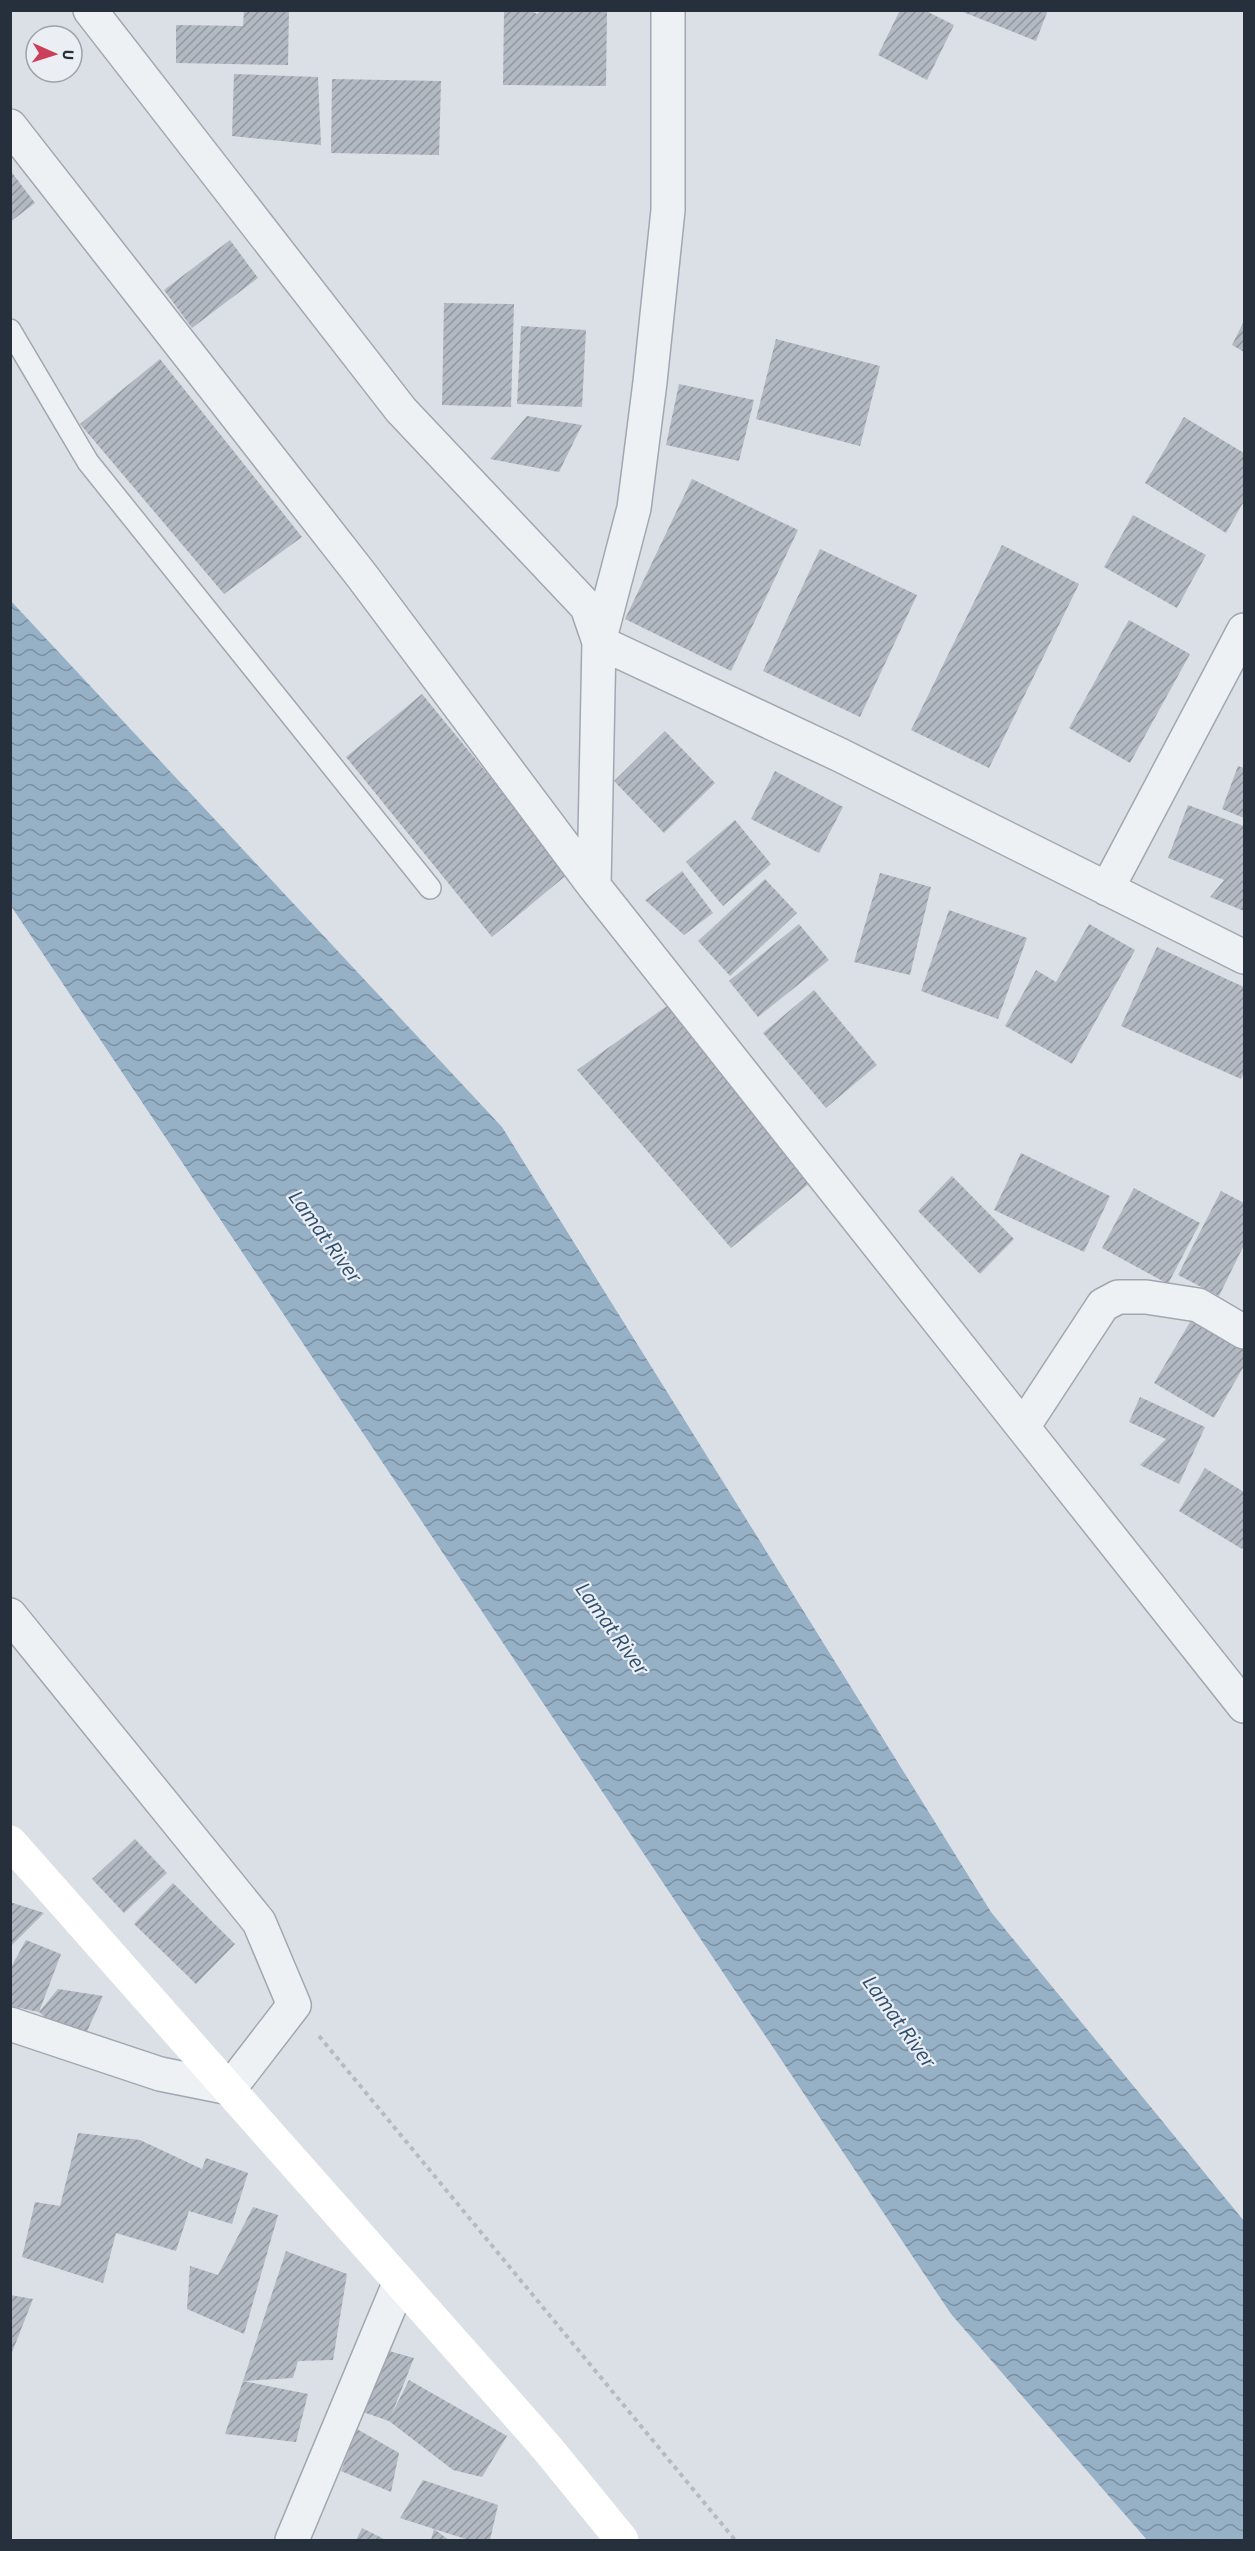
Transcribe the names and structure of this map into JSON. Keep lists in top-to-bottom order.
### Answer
{
  "water": ["Lamat River"],
  "north": "right"
}
